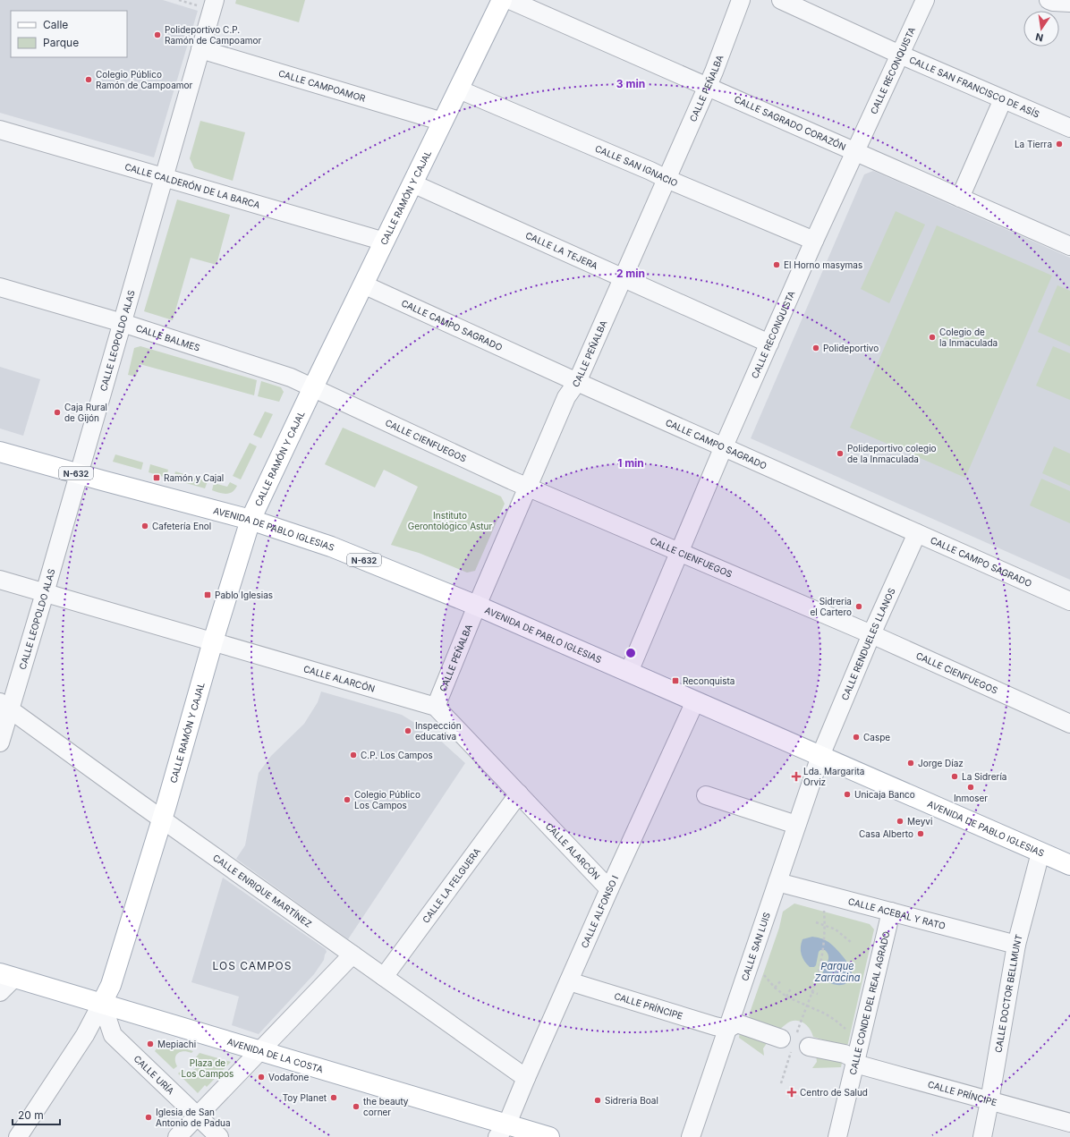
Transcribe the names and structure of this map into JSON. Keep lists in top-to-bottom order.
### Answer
{
  "streets": {
    "main road": [
      "CALLE RAMÓN Y CAJAL",
      "N-632",
      "AVENIDA DE PABLO IGLESIAS",
      "AVENIDA DE LA COSTA"
    ],
    "street": [
      "CALLE RECONQUISTA",
      "CALLE CAMPOAMOR",
      "CALLE SAN FRANCISCO DE ASÍS",
      "CALLE PEÑALBA",
      "CALLE SAGRADO CORAZÓN",
      "CALLE SAN IGNACIO",
      "CALLE CALDERÓN DE LA BARCA",
      "CALLE LA TEJERA",
      "CALLE CAMPO SAGRADO",
      "CALLE BALMES",
      "CALLE LEOPOLDO ALAS",
      "CALLE CIENFUEGOS",
      "CALLE RENDUELES LLANOS",
      "CALLE ALARCÓN",
      "CALLE LA FELGUERA",
      "CALLE ENRIQUE MARTÍNEZ",
      "CALLE ALFONSO I",
      "CALLE ACEBAL Y RATO",
      "CALLE SAN LUIS",
      "CALLE DOCTOR BELLMUNT",
      "CALLE CONDE DEL REAL AGRADO",
      "CALLE PRÍNCIPE",
      "CALLE URÍA"
    ]
  },
  "crossings": [
    ["CALLE RECONQUISTA", "CALLE SAN FRANCISCO DE ASÍS"],
    ["CALLE RECONQUISTA", "CALLE SAGRADO CORAZÓN"],
    ["CALLE RECONQUISTA", "CALLE SAN IGNACIO"],
    ["CALLE RECONQUISTA", "CALLE LA TEJERA"],
    ["CALLE RECONQUISTA", "CALLE CAMPO SAGRADO"],
    ["CALLE RECONQUISTA", "CALLE CIENFUEGOS"],
    ["CALLE RECONQUISTA", "AVENIDA DE PABLO IGLESIAS"],
    ["CALLE CAMPOAMOR", "CALLE RAMÓN Y CAJAL"],
    ["CALLE CAMPOAMOR", "CALLE LEOPOLDO ALAS"],
    ["CALLE PEÑALBA", "CALLE SAGRADO CORAZÓN"],
    ["CALLE PEÑALBA", "CALLE SAN IGNACIO"],
    ["CALLE PEÑALBA", "CALLE LA TEJERA"],
    ["CALLE PEÑALBA", "CALLE CAMPO SAGRADO"],
    ["CALLE PEÑALBA", "CALLE CIENFUEGOS"],
    ["CALLE PEÑALBA", "AVENIDA DE PABLO IGLESIAS"],
    ["CALLE PEÑALBA", "CALLE ALARCÓN"],
    ["CALLE SAN IGNACIO", "CALLE RAMÓN Y CAJAL"],
    ["CALLE CALDERÓN DE LA BARCA", "CALLE RAMÓN Y CAJAL"],
    ["CALLE CALDERÓN DE LA BARCA", "CALLE LEOPOLDO ALAS"],
    ["CALLE RAMÓN Y CAJAL", "CALLE LA TEJERA"],
    ["CALLE RAMÓN Y CAJAL", "CALLE CAMPO SAGRADO"],
    ["CALLE RAMÓN Y CAJAL", "CALLE BALMES"],
    ["CALLE RAMÓN Y CAJAL", "CALLE CIENFUEGOS"],
    ["CALLE RAMÓN Y CAJAL", "AVENIDA DE PABLO IGLESIAS"],
    ["CALLE RAMÓN Y CAJAL", "CALLE ALARCÓN"],
    ["CALLE RAMÓN Y CAJAL", "CALLE ENRIQUE MARTÍNEZ"],
    ["CALLE RAMÓN Y CAJAL", "AVENIDA DE LA COSTA"],
    ["CALLE RAMÓN Y CAJAL", "CALLE URÍA"],
    ["CALLE CAMPO SAGRADO", "CALLE RENDUELES LLANOS"],
    ["CALLE BALMES", "CALLE LEOPOLDO ALAS"],
    ["CALLE BALMES", "CALLE CIENFUEGOS"],
    ["CALLE LEOPOLDO ALAS", "AVENIDA DE PABLO IGLESIAS"],
    ["CALLE LEOPOLDO ALAS", "CALLE ALARCÓN"],
    ["CALLE LEOPOLDO ALAS", "CALLE ENRIQUE MARTÍNEZ"],
    ["CALLE CIENFUEGOS", "CALLE RENDUELES LLANOS"],
    ["AVENIDA DE PABLO IGLESIAS", "CALLE RENDUELES LLANOS"],
    ["AVENIDA DE PABLO IGLESIAS", "CALLE ALFONSO I"],
    ["AVENIDA DE PABLO IGLESIAS", "CALLE SAN LUIS"],
    ["AVENIDA DE PABLO IGLESIAS", "CALLE DOCTOR BELLMUNT"],
    ["CALLE RENDUELES LLANOS", "CALLE SAN LUIS"],
    ["CALLE ALARCÓN", "CALLE LA FELGUERA"],
    ["CALLE ALARCÓN", "CALLE ALFONSO I"],
    ["CALLE LA FELGUERA", "CALLE ENRIQUE MARTÍNEZ"],
    ["CALLE ENRIQUE MARTÍNEZ", "CALLE ALFONSO I"],
    ["CALLE ALFONSO I", "CALLE PRÍNCIPE"],
    ["CALLE ALFONSO I", "AVENIDA DE LA COSTA"],
    ["CALLE ACEBAL Y RATO", "CALLE SAN LUIS"],
    ["CALLE ACEBAL Y RATO", "CALLE DOCTOR BELLMUNT"],
    ["CALLE ACEBAL Y RATO", "CALLE CONDE DEL REAL AGRADO"],
    ["CALLE SAN LUIS", "CALLE PRÍNCIPE"],
    ["CALLE DOCTOR BELLMUNT", "CALLE PRÍNCIPE"],
    ["CALLE CONDE DEL REAL AGRADO", "CALLE PRÍNCIPE"],
    ["AVENIDA DE LA COSTA", "CALLE URÍA"]
  ],
  "districts": ["LOS CAMPOS"],
  "water": ["Parque Zarracina"],
  "parks": ["Instituto Gerontológico Astur", "Plaza de Los Campos"],
  "places": {
    "other": [
      "Polideportivo C.P. Ramón de Campoamor",
      "Colegio Público Ramón de Campoamor",
      "La Tierra",
      "El Horno masymas",
      "Colegio de la Inmaculada",
      "Polideportivo",
      "Caja Rural de Gijón",
      "Polideportivo colegio de la Inmaculada",
      "Cafetería Enol",
      "Sidreria el Cartero",
      "Inspección educativa",
      "Caspe",
      "C.P. Los Campos",
      "Jorge Díaz",
      "La Sidrería",
      "Inmoser",
      "Unicaja Banco",
      "Colegio Público Los Campos",
      "Meyvi",
      "Casa Alberto",
      "Mepiachi",
      "Vodafone",
      "Toy Planet",
      "Sidrería Boal",
      "the beauty corner",
      "Iglesia de San Antonio de Padua"
    ],
    "transit": ["Ramón y Cajal", "Pablo Iglesias", "Reconquista"],
    "health": ["Lda. Margarita Orviz", "Centro de Salud"]
  },
  "legend": ["Calle", "Parque"],
  "scale_bar": "20 m",
  "north": "bottom",
  "rings": ["3 min", "2 min", "1 min"]
}
